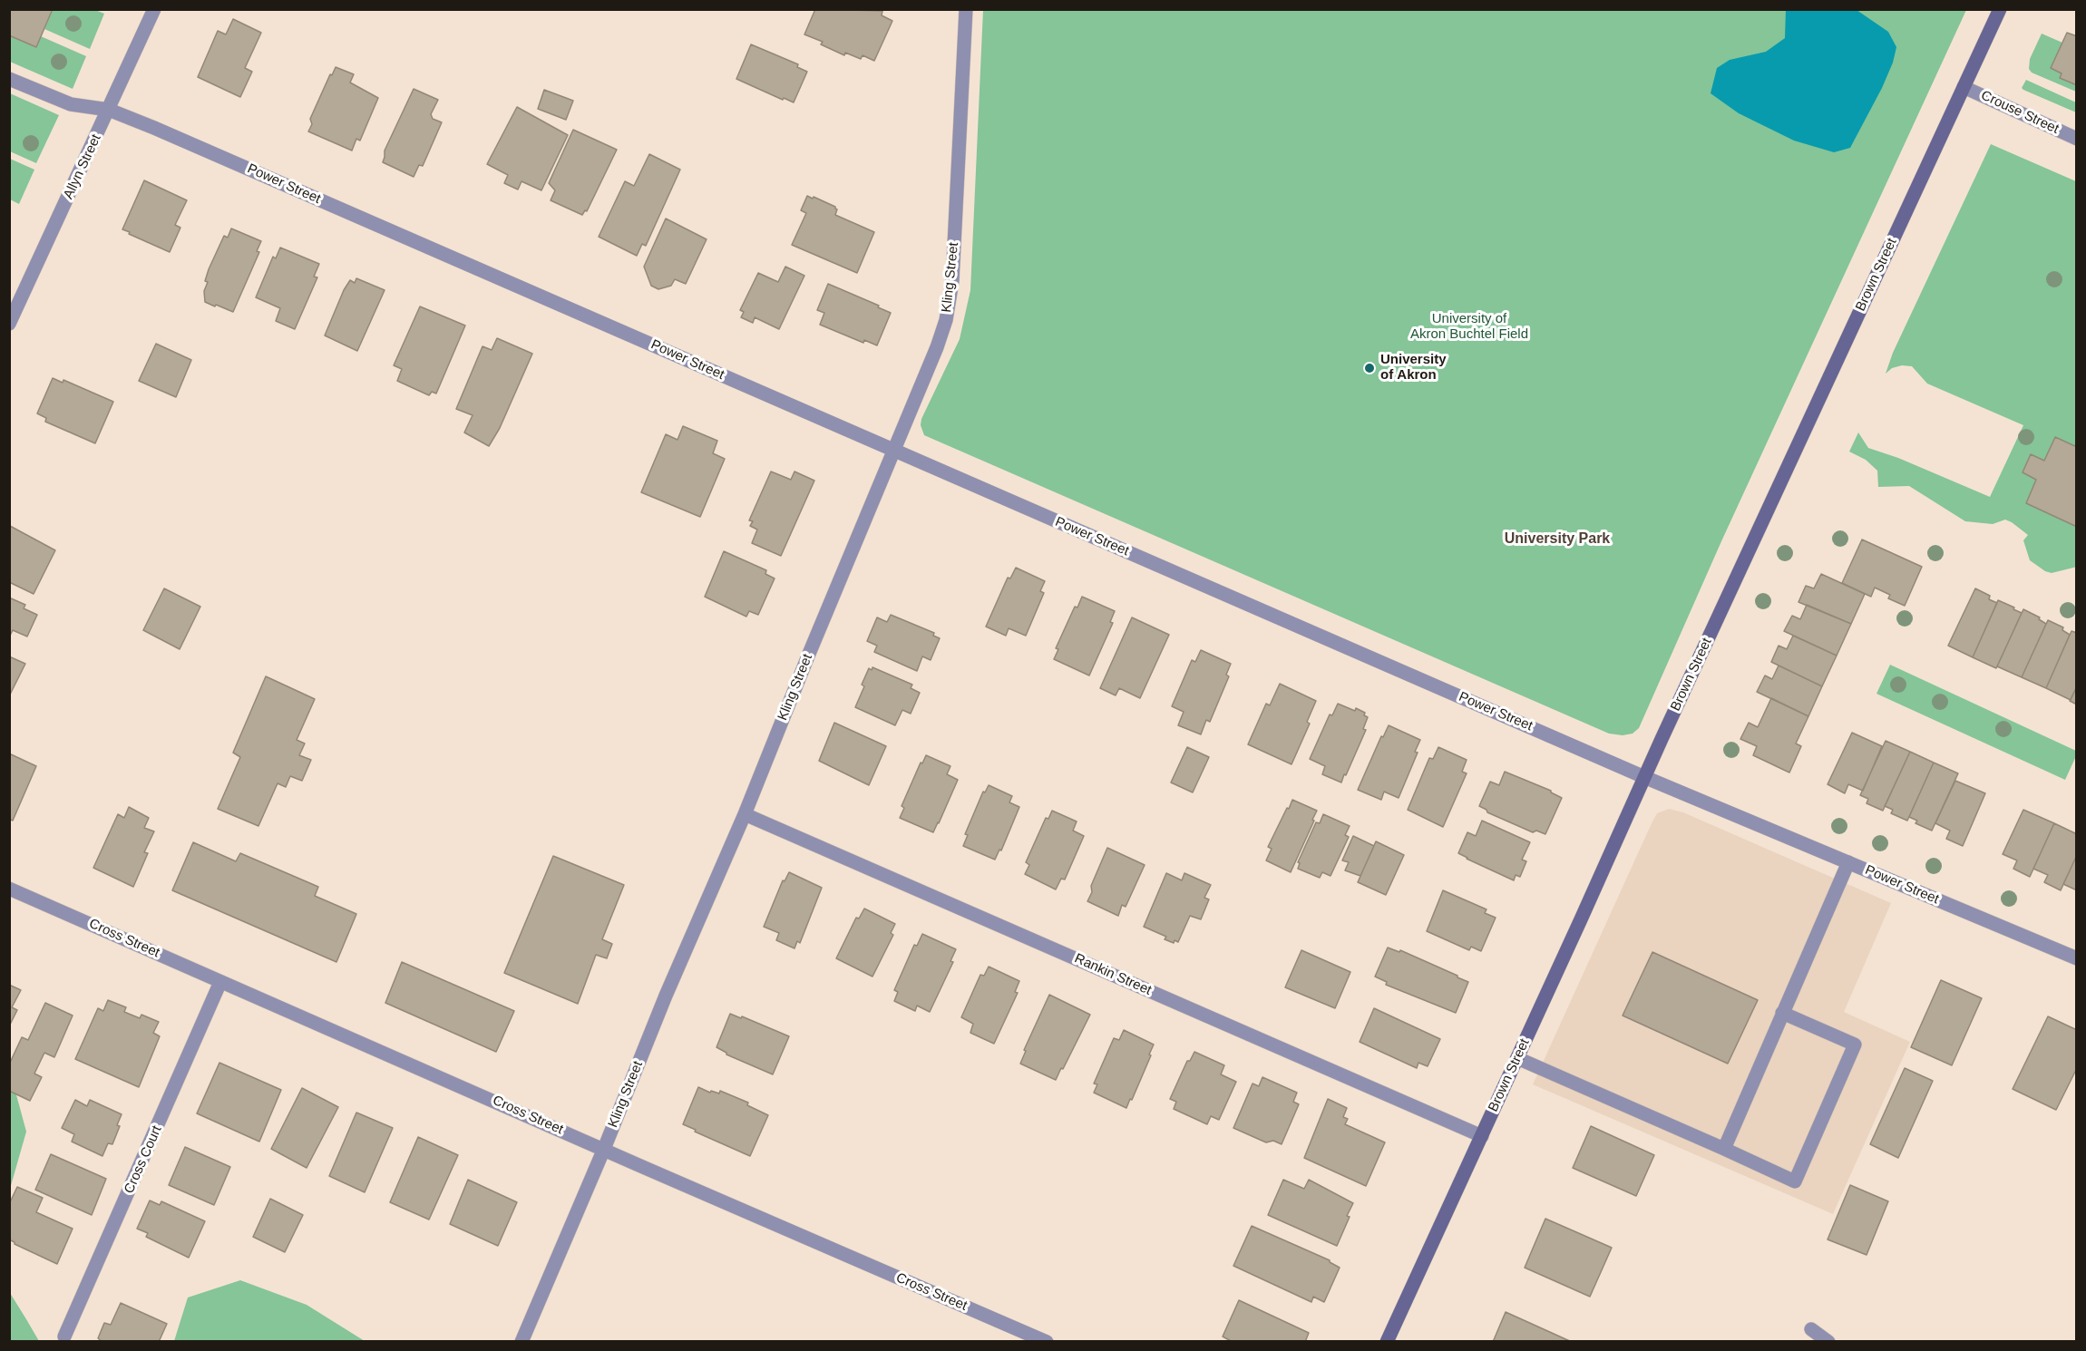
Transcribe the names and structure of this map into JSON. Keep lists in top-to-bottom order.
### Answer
{
  "streets": {
    "main road": ["Brown Street"],
    "street": [
      "Crouse Street",
      "Allyn Street",
      "Power Street",
      "Kling Street",
      "Cross Street",
      "Rankin Street",
      "Cross Court"
    ]
  },
  "crossings": [
    ["Crouse Street", "Brown Street"],
    ["Allyn Street", "Power Street"],
    ["Power Street", "Brown Street"],
    ["Power Street", "Kling Street"],
    ["Brown Street", "Rankin Street"],
    ["Kling Street", "Cross Street"],
    ["Kling Street", "Rankin Street"],
    ["Cross Street", "Cross Court"]
  ],
  "districts": ["University Park"],
  "parks": ["University of Akron Buchtel Field"],
  "places": ["University of Akron"]
}
